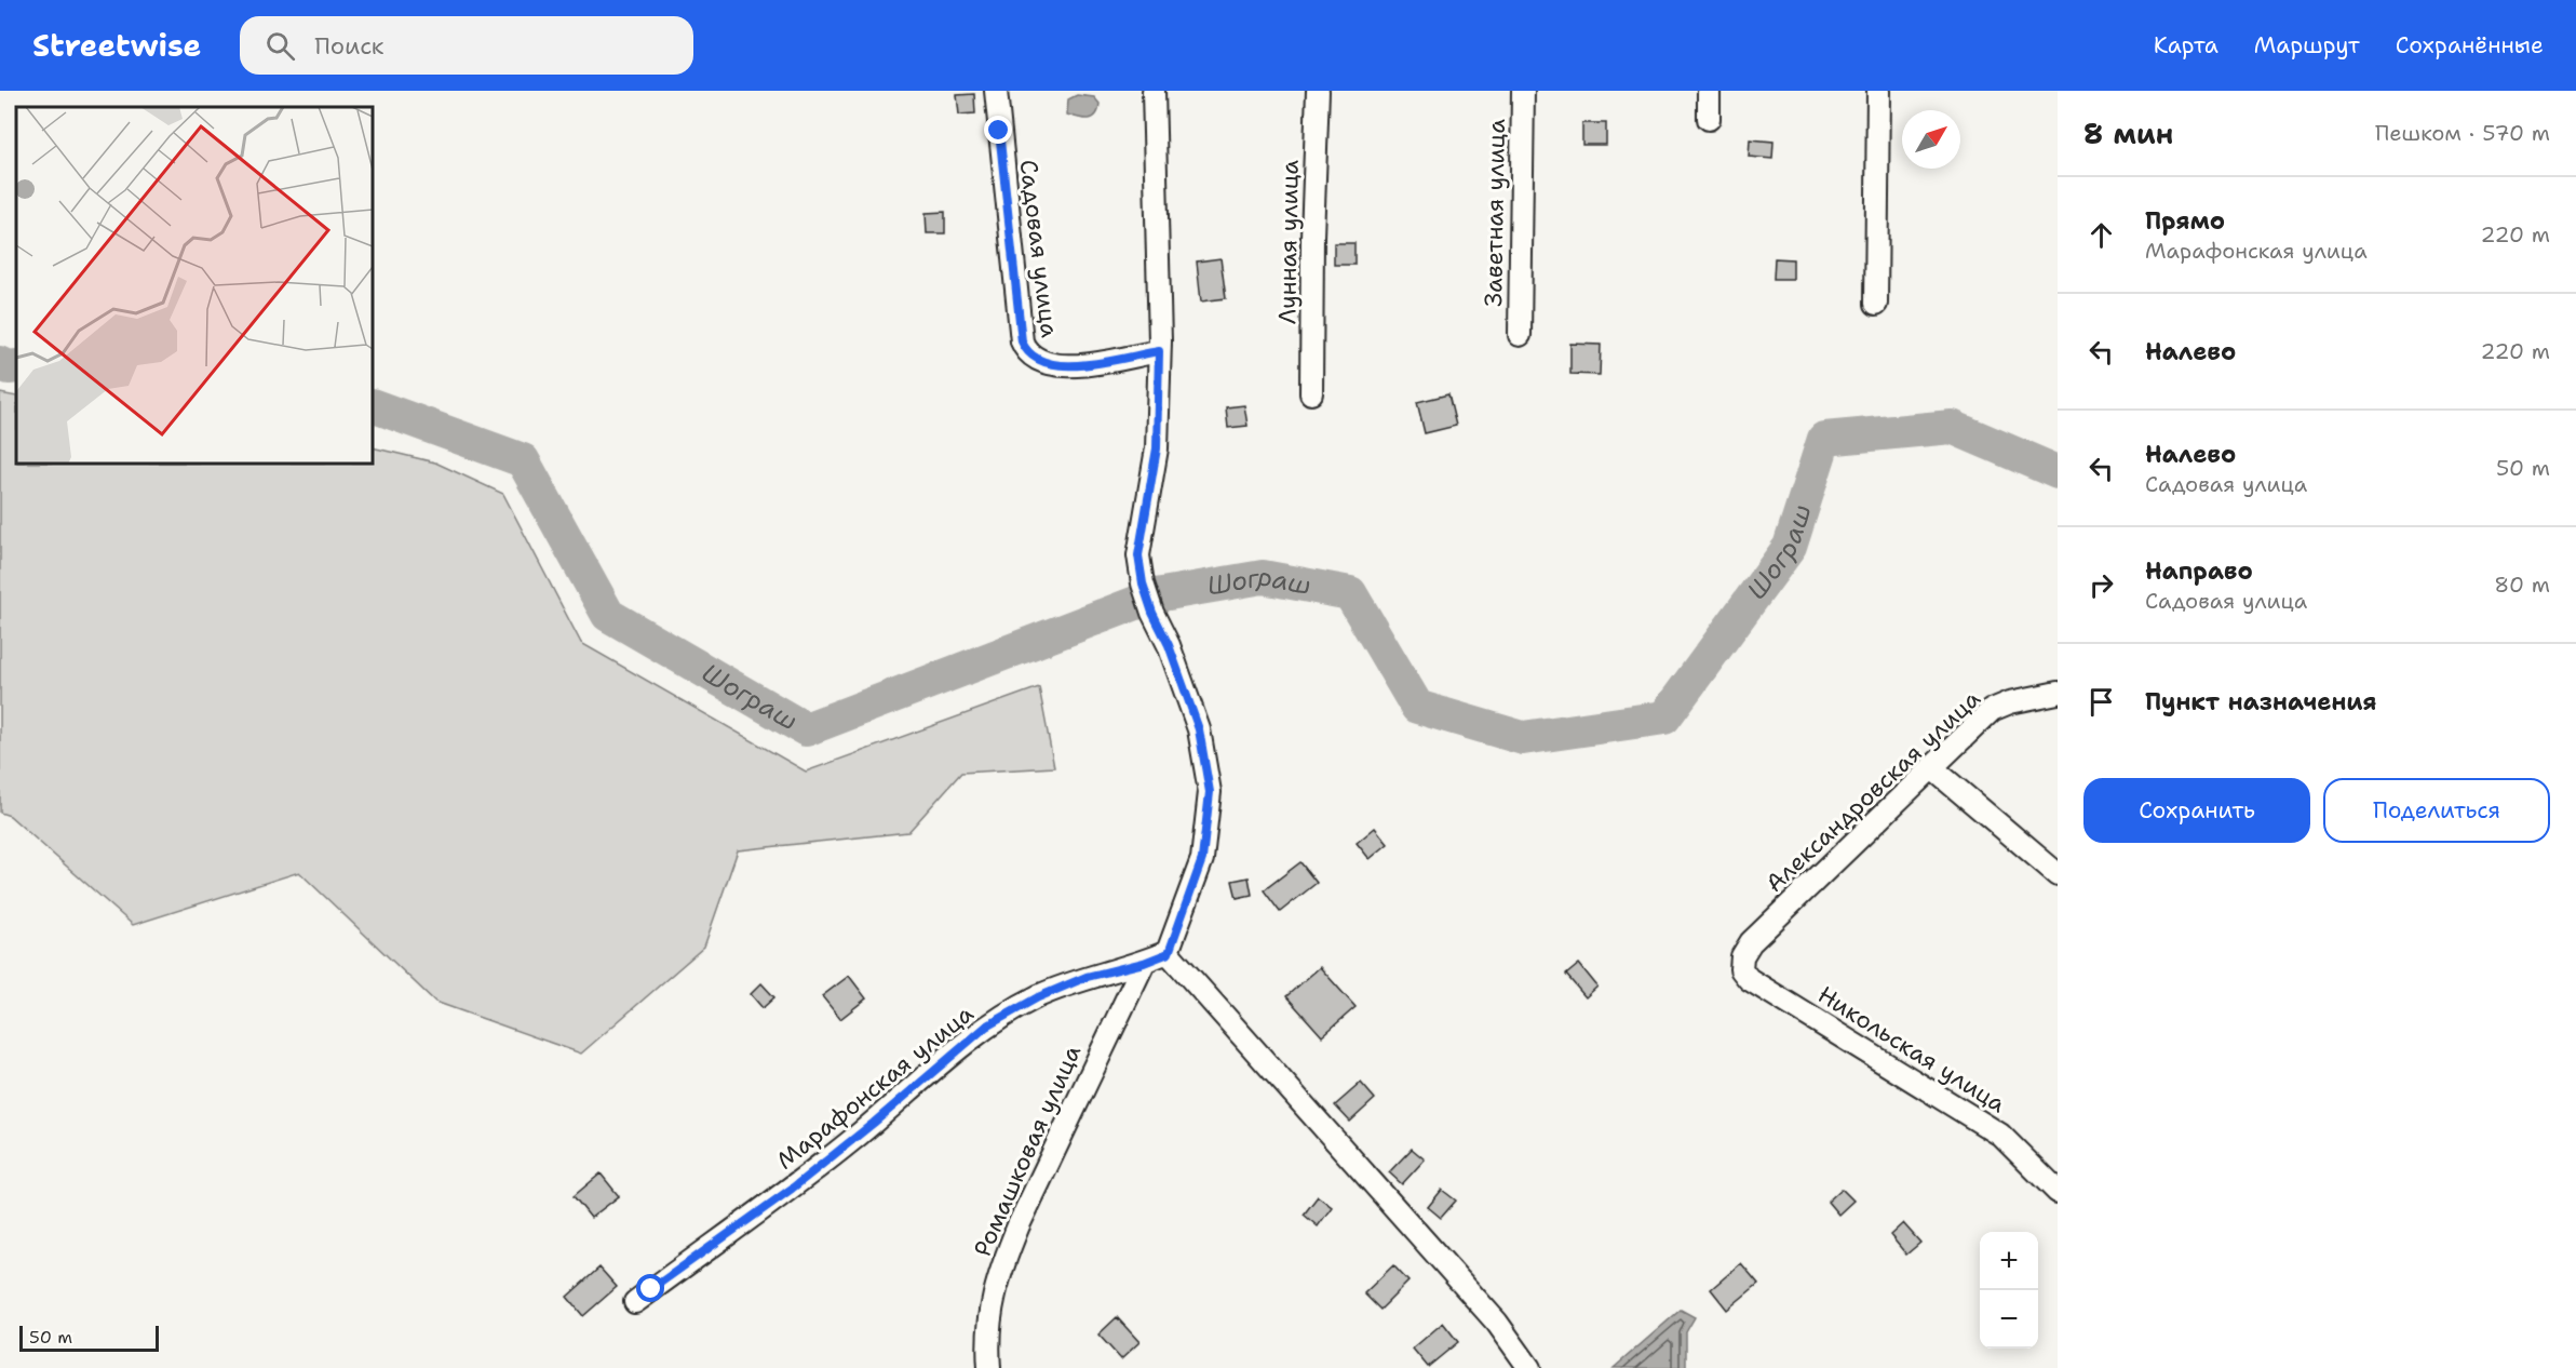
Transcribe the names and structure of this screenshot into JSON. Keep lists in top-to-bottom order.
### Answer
{
  "streets": {
    "street": [
      "Заветная улица",
      "Лунная улица",
      "Садовая улица",
      "Александровская улица",
      "Никольская улица",
      "Марафонская улица",
      "Ромашковая улица"
    ]
  },
  "crossings": [
    ["Александровская улица", "Никольская улица"],
    ["Марафонская улица", "Ромашковая улица"]
  ],
  "water": ["Шограш"],
  "scale_bar": "50 m",
  "north": "top right",
  "page": {
    "header": "Streetwise",
    "search": "Поиск",
    "nav": ["Карта", "Маршрут", "Сохранённые"],
    "heading": ["8 мин", "Пешком · 570 m"],
    "list": [
      ["Прямо", "Марафонская улица", "220 m"],
      ["Налево", "220 m"],
      ["Налево", "Садовая улица", "50 m"],
      ["Направо", "Садовая улица", "80 m"],
      "Пункт назначения"
    ],
    "buttons": ["Сохранить", "Поделиться"],
    "map_buttons": ["+", "−"],
    "scale": "50 m"
  }
}
